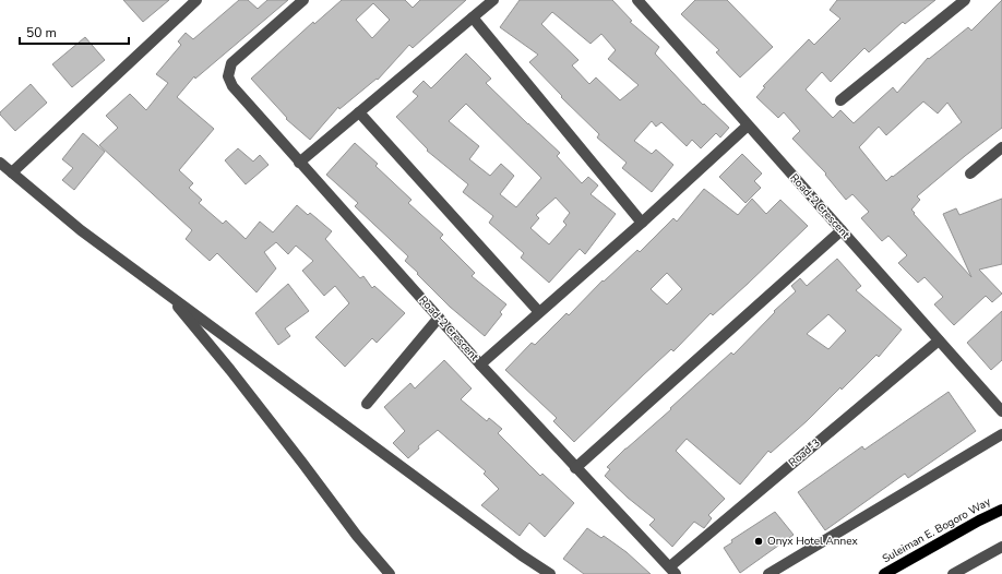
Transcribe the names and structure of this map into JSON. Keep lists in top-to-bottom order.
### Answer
{
  "streets": {
    "main road": ["Suleiman E. Bogoro Way"],
    "street": ["Road-2 Crescent", "Road-3"]
  },
  "crossings": [
    ["Road-2 Crescent", "Road-3"]
  ],
  "places": ["Onyx Hotel Annex"],
  "scale_bar": "50 m"
}
